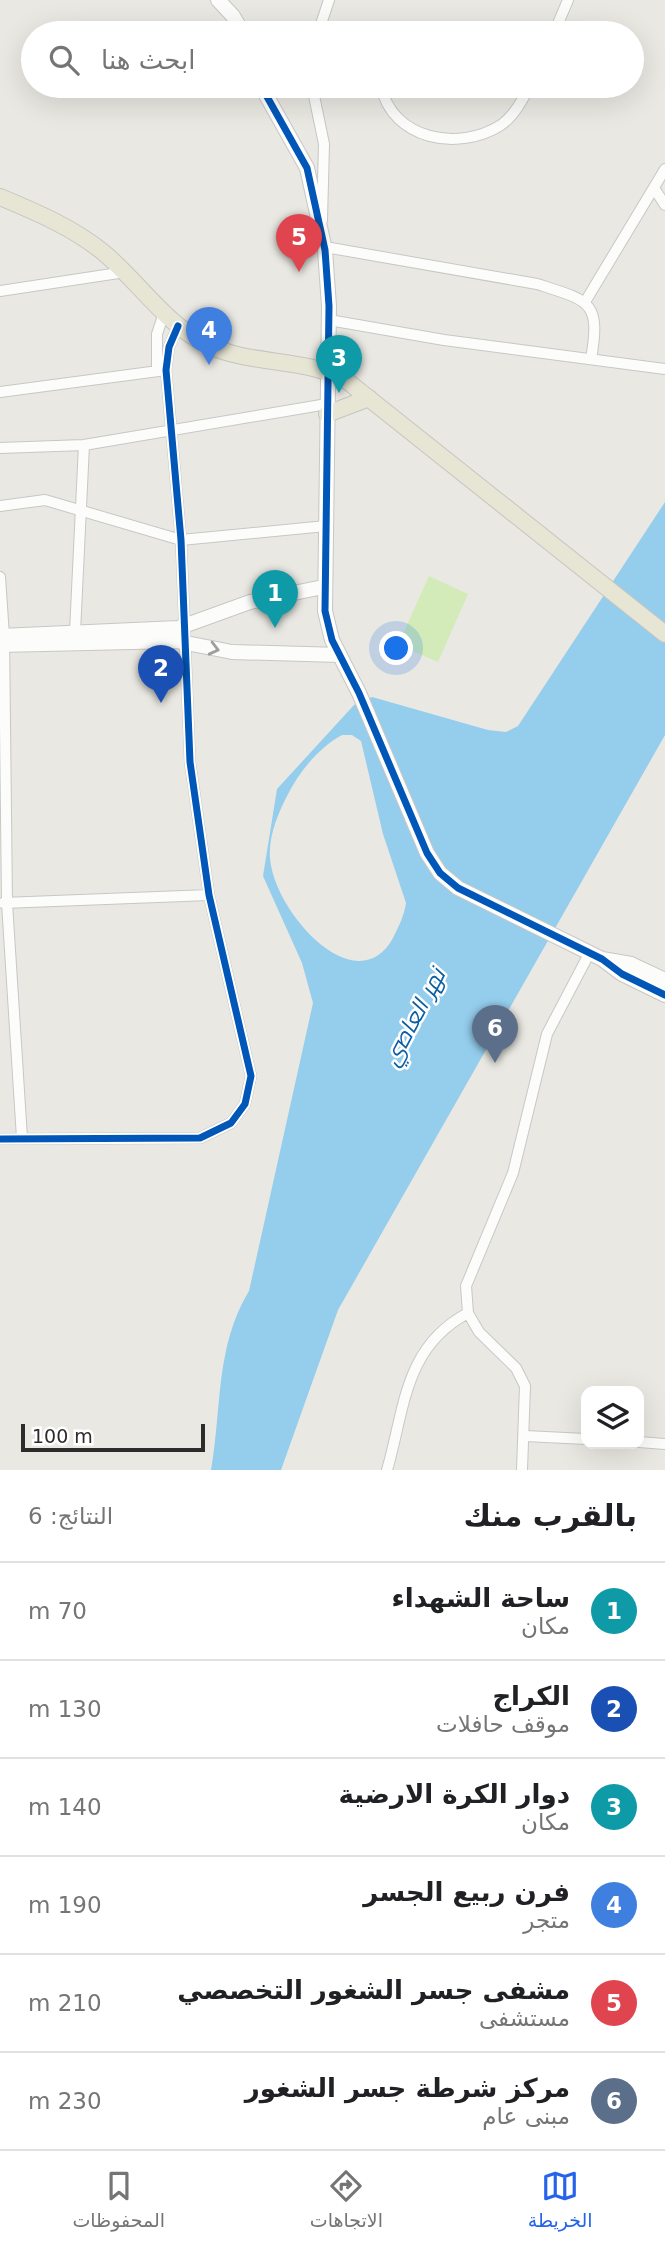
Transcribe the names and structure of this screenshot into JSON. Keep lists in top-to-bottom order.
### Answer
{
  "water": ["نهر العاصي"],
  "scale_bar": "100 m",
  "page": {
    "search": "ابحث هنا",
    "pins": [
      "5",
      "4",
      "3",
      "1",
      "2",
      "6"
    ],
    "scale": "100 m",
    "heading": ["بالقرب منك", "النتائج: 6"],
    "list": [
      {
        "mark": "1",
        "name": "ساحة الشهداء",
        "note": "مكان",
        "value": "70 m"
      },
      {
        "mark": "2",
        "name": "الكراج",
        "note": "موقف حافلات",
        "value": "130 m"
      },
      {
        "mark": "3",
        "name": "دوار الكرة الارضية",
        "note": "مكان",
        "value": "140 m"
      },
      {
        "mark": "4",
        "name": "فرن ربيع الجسر",
        "note": "متجر",
        "value": "190 m"
      },
      {
        "mark": "5",
        "name": "مشفى جسر الشغور التخصصي",
        "note": "مستشفى",
        "value": "210 m"
      },
      {
        "mark": "6",
        "name": "مركز شرطة جسر الشغور",
        "note": "مبنى عام",
        "value": "230 m"
      }
    ],
    "nav": ["الخريطة", "الاتجاهات", "المحفوظات"]
  }
}
